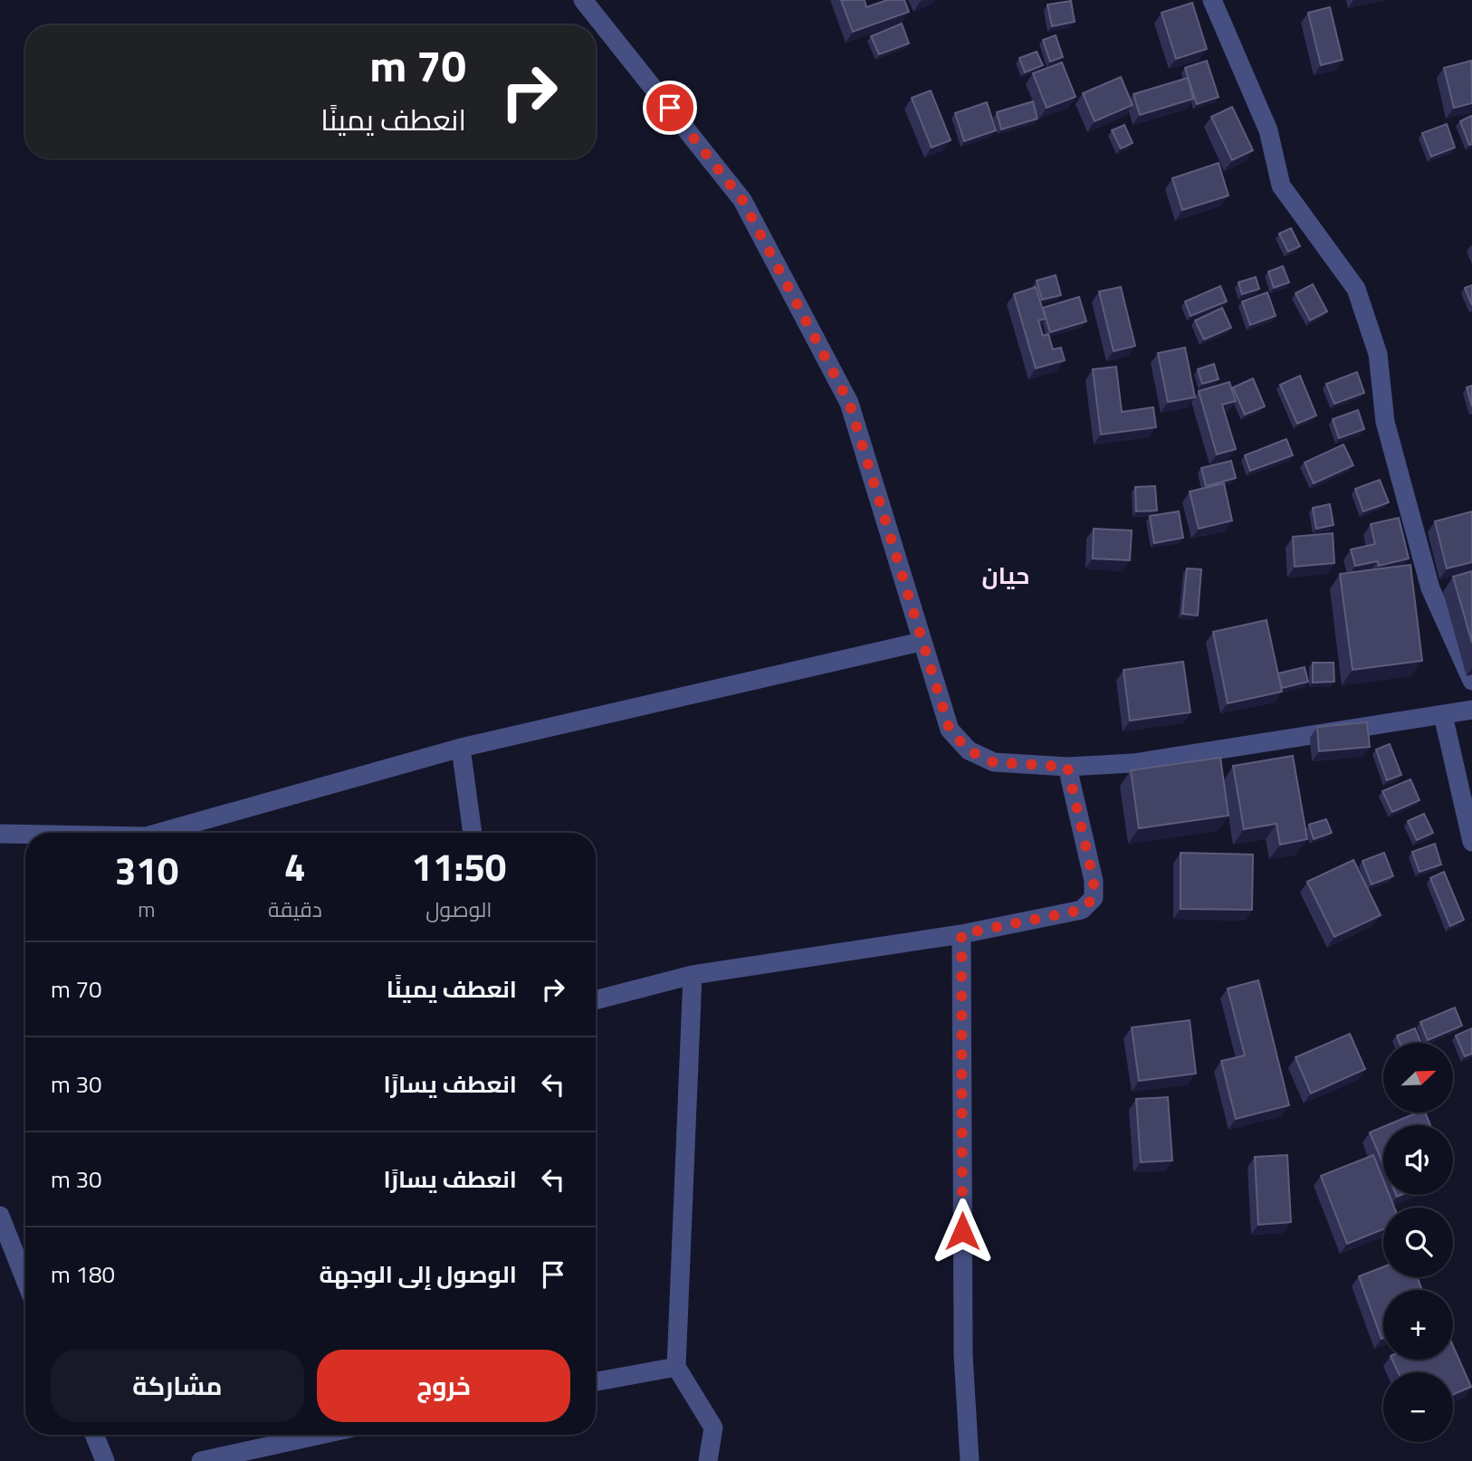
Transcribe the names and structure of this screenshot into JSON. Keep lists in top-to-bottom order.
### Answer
{
  "districts": ["حيان"],
  "north": "top right",
  "page": {
    "turn": ["70 m", "انعطف يمينًا"],
    "eta": [
      "11:50",
      "الوصول",
      "4",
      "دقيقة",
      "310",
      "m"
    ],
    "list": [
      {
        "name": "انعطف يمينًا",
        "value": "70 m"
      },
      {
        "name": "انعطف يسارًا",
        "value": "30 m"
      },
      {
        "name": "انعطف يسارًا",
        "value": "30 m"
      },
      {
        "name": "الوصول إلى الوجهة",
        "value": "180 m"
      }
    ],
    "map_buttons": ["+", "−"],
    "buttons": ["خروج", "مشاركة"]
  }
}
